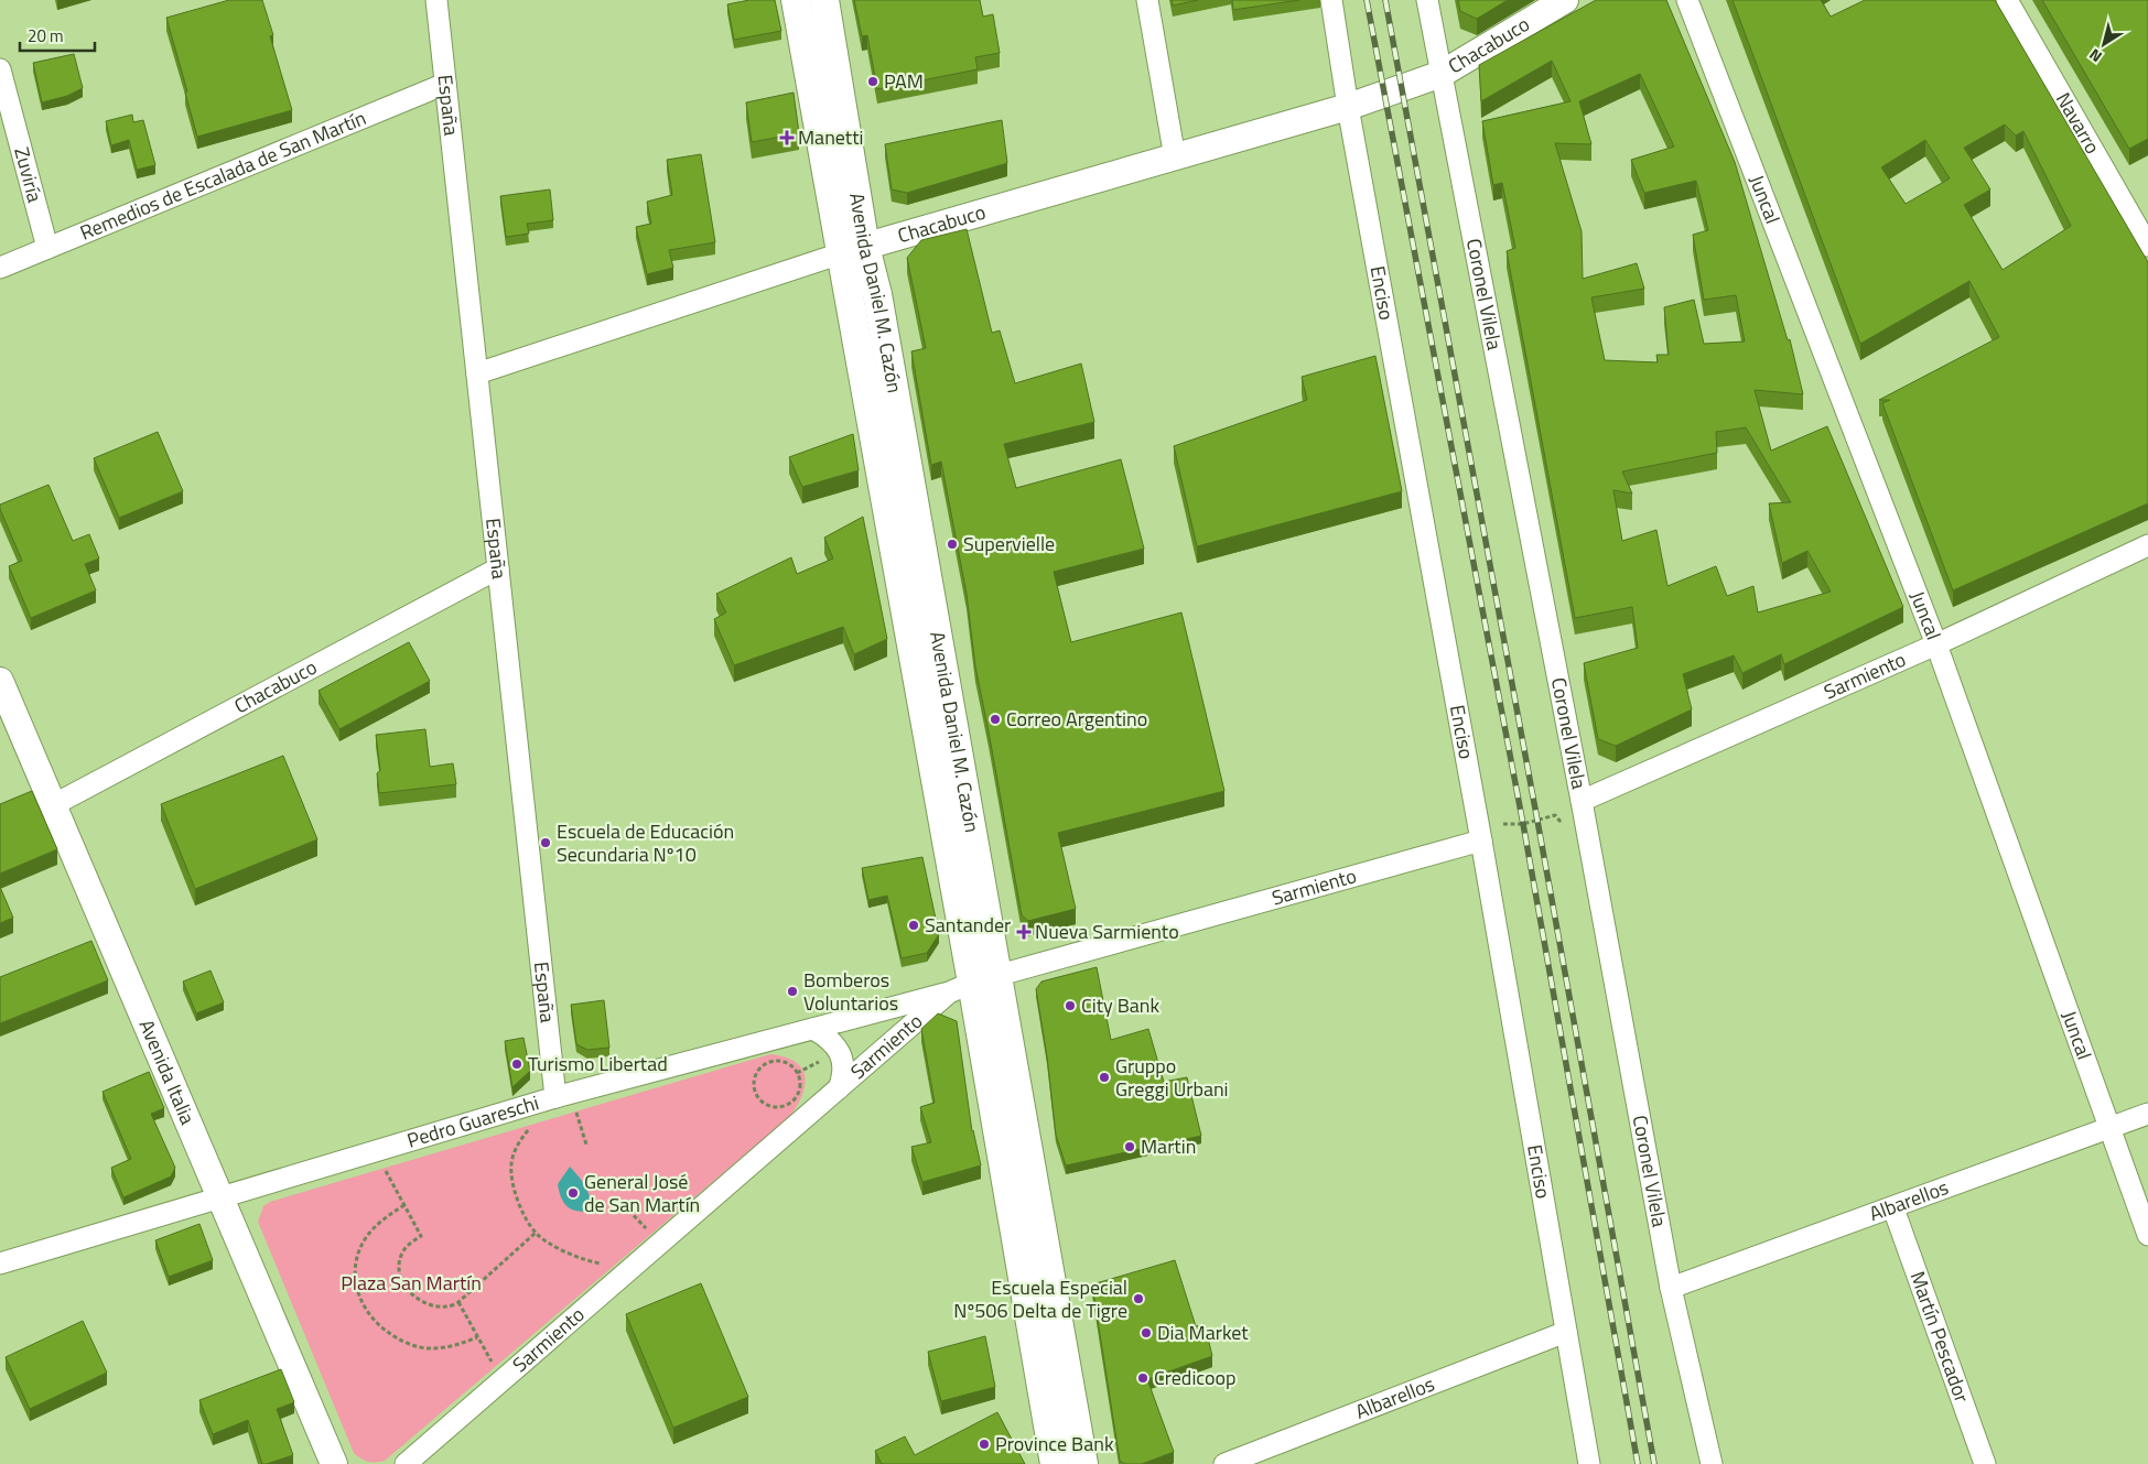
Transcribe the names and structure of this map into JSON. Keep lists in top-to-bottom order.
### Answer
{
  "streets": {
    "main road": ["Avenida Daniel M. Cazón"],
    "street": [
      "Chacabuco",
      "España",
      "Navarro",
      "Zuviría",
      "Remedios de Escalada de San Martín",
      "Juncal",
      "Enciso",
      "Coronel Vilela",
      "Sarmiento",
      "Avenida Italia",
      "Pedro Guareschi",
      "Albarellos",
      "Martín Pescador"
    ]
  },
  "crossings": [
    ["Chacabuco", "España"],
    ["Chacabuco", "Avenida Daniel M. Cazón"],
    ["Chacabuco", "Enciso"],
    ["Chacabuco", "Coronel Vilela"],
    ["Chacabuco", "Avenida Italia"],
    ["España", "Remedios de Escalada de San Martín"],
    ["España", "Pedro Guareschi"],
    ["Zuviría", "Remedios de Escalada de San Martín"],
    ["Juncal", "Sarmiento"],
    ["Juncal", "Albarellos"],
    ["Avenida Daniel M. Cazón", "Sarmiento"],
    ["Avenida Daniel M. Cazón", "Pedro Guareschi"],
    ["Enciso", "Sarmiento"],
    ["Enciso", "Albarellos"],
    ["Coronel Vilela", "Sarmiento"],
    ["Coronel Vilela", "Albarellos"],
    ["Sarmiento", "Pedro Guareschi"],
    ["Avenida Italia", "Pedro Guareschi"],
    ["Albarellos", "Martín Pescador"]
  ],
  "parks": ["Plaza San Martín"],
  "places": {
    "other": [
      "PAM",
      "Supervielle",
      "Correo Argentino",
      "Escuela de Educación Secundaria Nº10",
      "Santander",
      "Bomberos Voluntarios",
      "City Bank",
      "Turismo Libertad",
      "Gruppo Greggi Urbani",
      "Martin",
      "General José de San Martín",
      "Escuela Especial Nº506 Delta de Tigre",
      "Dia Market",
      "Credicoop",
      "Province Bank"
    ],
    "health": ["Manetti", "Nueva Sarmiento"]
  },
  "scale_bar": "20 m",
  "north": "bottom left"
}
